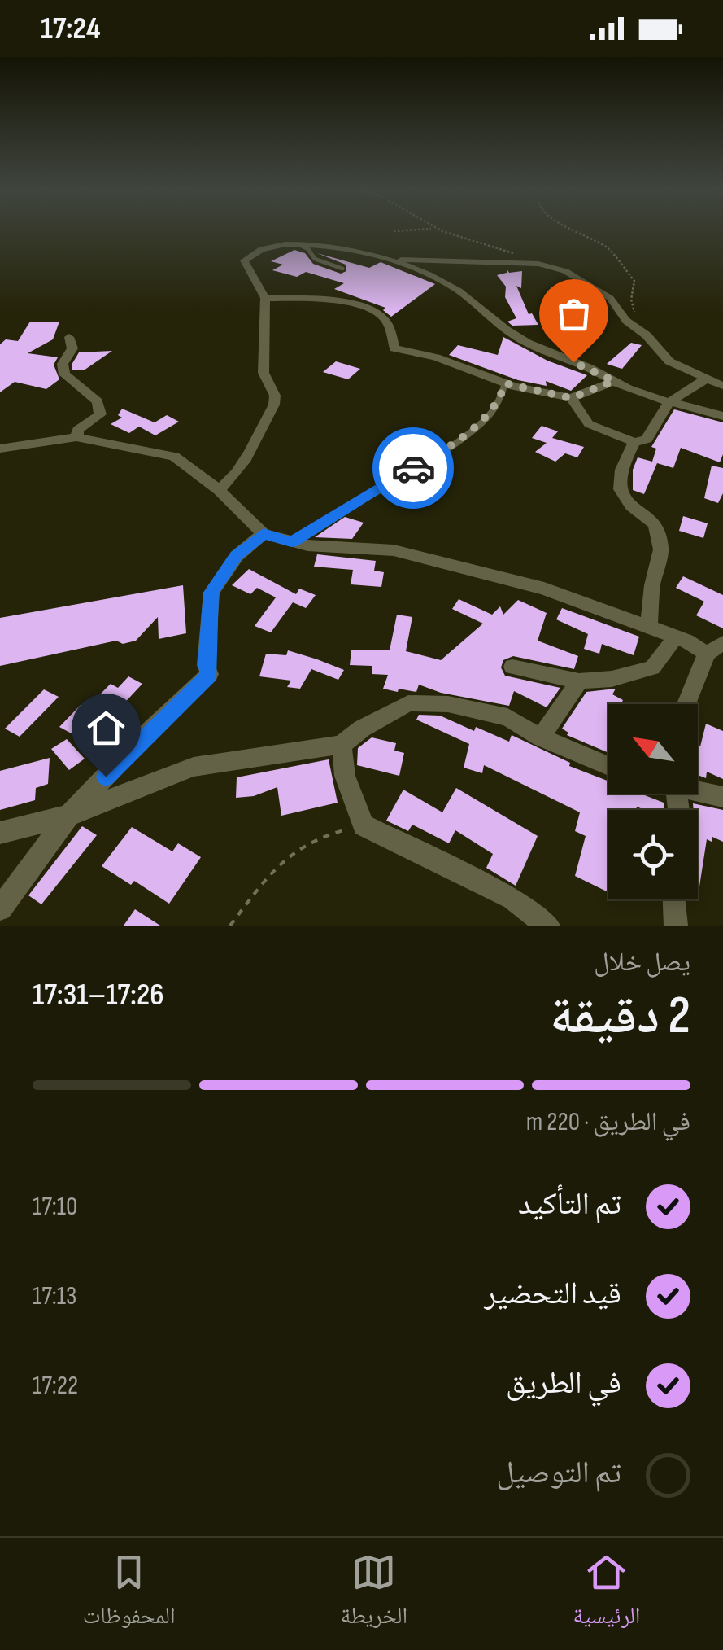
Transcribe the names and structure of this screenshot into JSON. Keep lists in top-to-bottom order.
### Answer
{
  "north": "top left",
  "page": {
    "status": "17:24",
    "heading": ["2 دقيقة", "يصل خلال", "17:26–17:31"],
    "bar": "في الطريق · 220 m",
    "list": [
      ["تم التأكيد", "17:10"],
      ["قيد التحضير", "17:13"],
      ["في الطريق", "17:22"],
      "تم التوصيل"
    ],
    "tabs": ["الرئيسية", "الخريطة", "المحفوظات"]
  }
}
